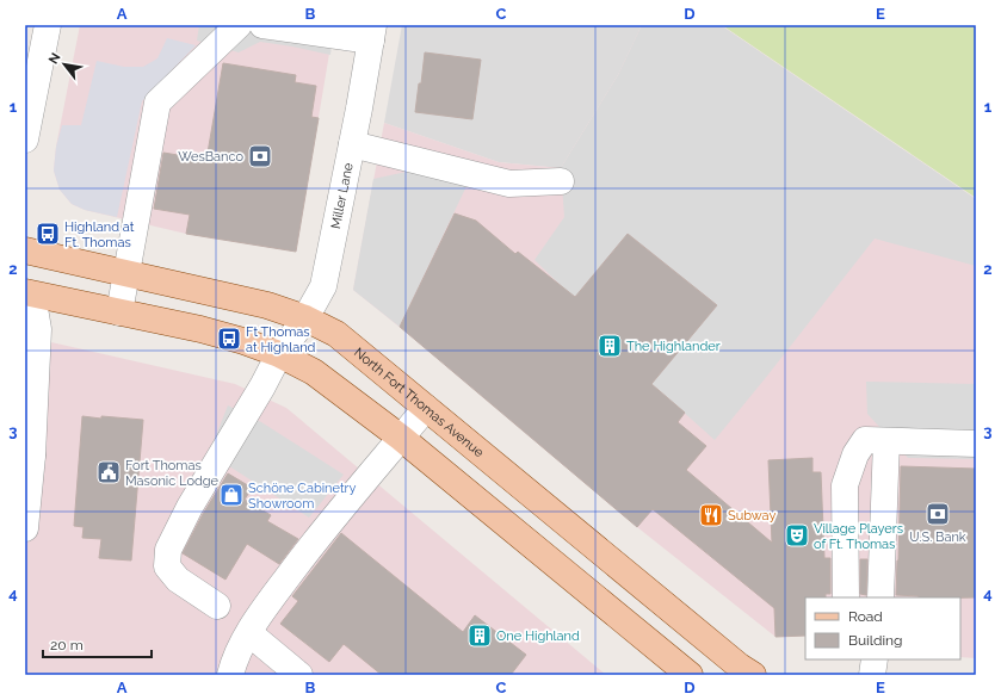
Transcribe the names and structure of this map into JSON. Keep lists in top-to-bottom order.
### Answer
{
  "streets": {
    "main road": ["North Fort Thomas Avenue"],
    "street": ["Miller Lane"]
  },
  "crossings": [
    ["Miller Lane", "North Fort Thomas Avenue"]
  ],
  "places": {
    "bank": ["WesBanco", "U.S. Bank"],
    "bus stop": ["Highland at Ft. Thomas", "Ft Thomas at Highland"],
    "building": ["The Highlander", "One Highland"],
    "public building": ["Fort Thomas Masonic Lodge"],
    "shop": ["Schöne Cabinetry Showroom"],
    "restaurant": ["Subway"],
    "theatre": ["Village Players of Ft. Thomas"]
  },
  "legend": ["Road", "Building"],
  "scale_bar": "20 m",
  "north": "top left",
  "grid": {
    "columns": [
      "A",
      "B",
      "C",
      "D",
      "E"
    ],
    "rows": [
      "1",
      "2",
      "3",
      "4"
    ]
  }
}
